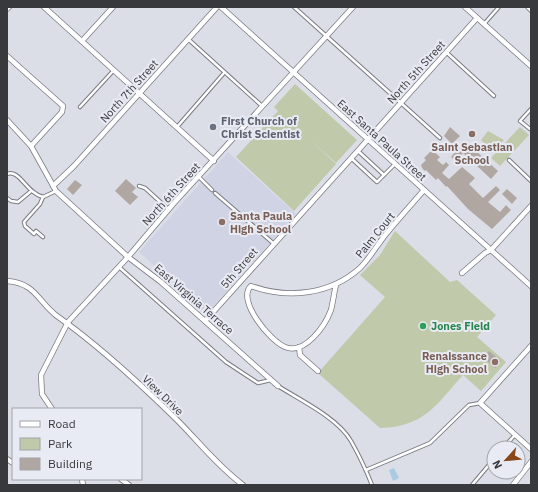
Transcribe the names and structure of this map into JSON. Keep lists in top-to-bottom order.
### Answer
{
  "streets": {
    "street": [
      "North 5th Street",
      "North 7th Street",
      "East Santa Paula Street",
      "North 6th Street",
      "Palm Court",
      "5th Street",
      "East Virginia Terrace",
      "View Drive"
    ]
  },
  "crossings": [
    ["North 5th Street", "East Santa Paula Street"],
    ["North 5th Street", "5th Street"],
    ["North 7th Street", "East Virginia Terrace"],
    ["East Santa Paula Street", "North 6th Street"],
    ["East Santa Paula Street", "Palm Court"],
    ["East Santa Paula Street", "5th Street"],
    ["North 6th Street", "East Virginia Terrace"],
    ["North 6th Street", "View Drive"],
    ["5th Street", "East Virginia Terrace"]
  ],
  "places": [
    "First Church of Christ Scientist",
    "Saint Sebastian School",
    "Santa Paula High School",
    "Jones Field",
    "Renaissance High School"
  ],
  "legend": ["Road", "Park", "Building"],
  "north": "bottom left"
}
